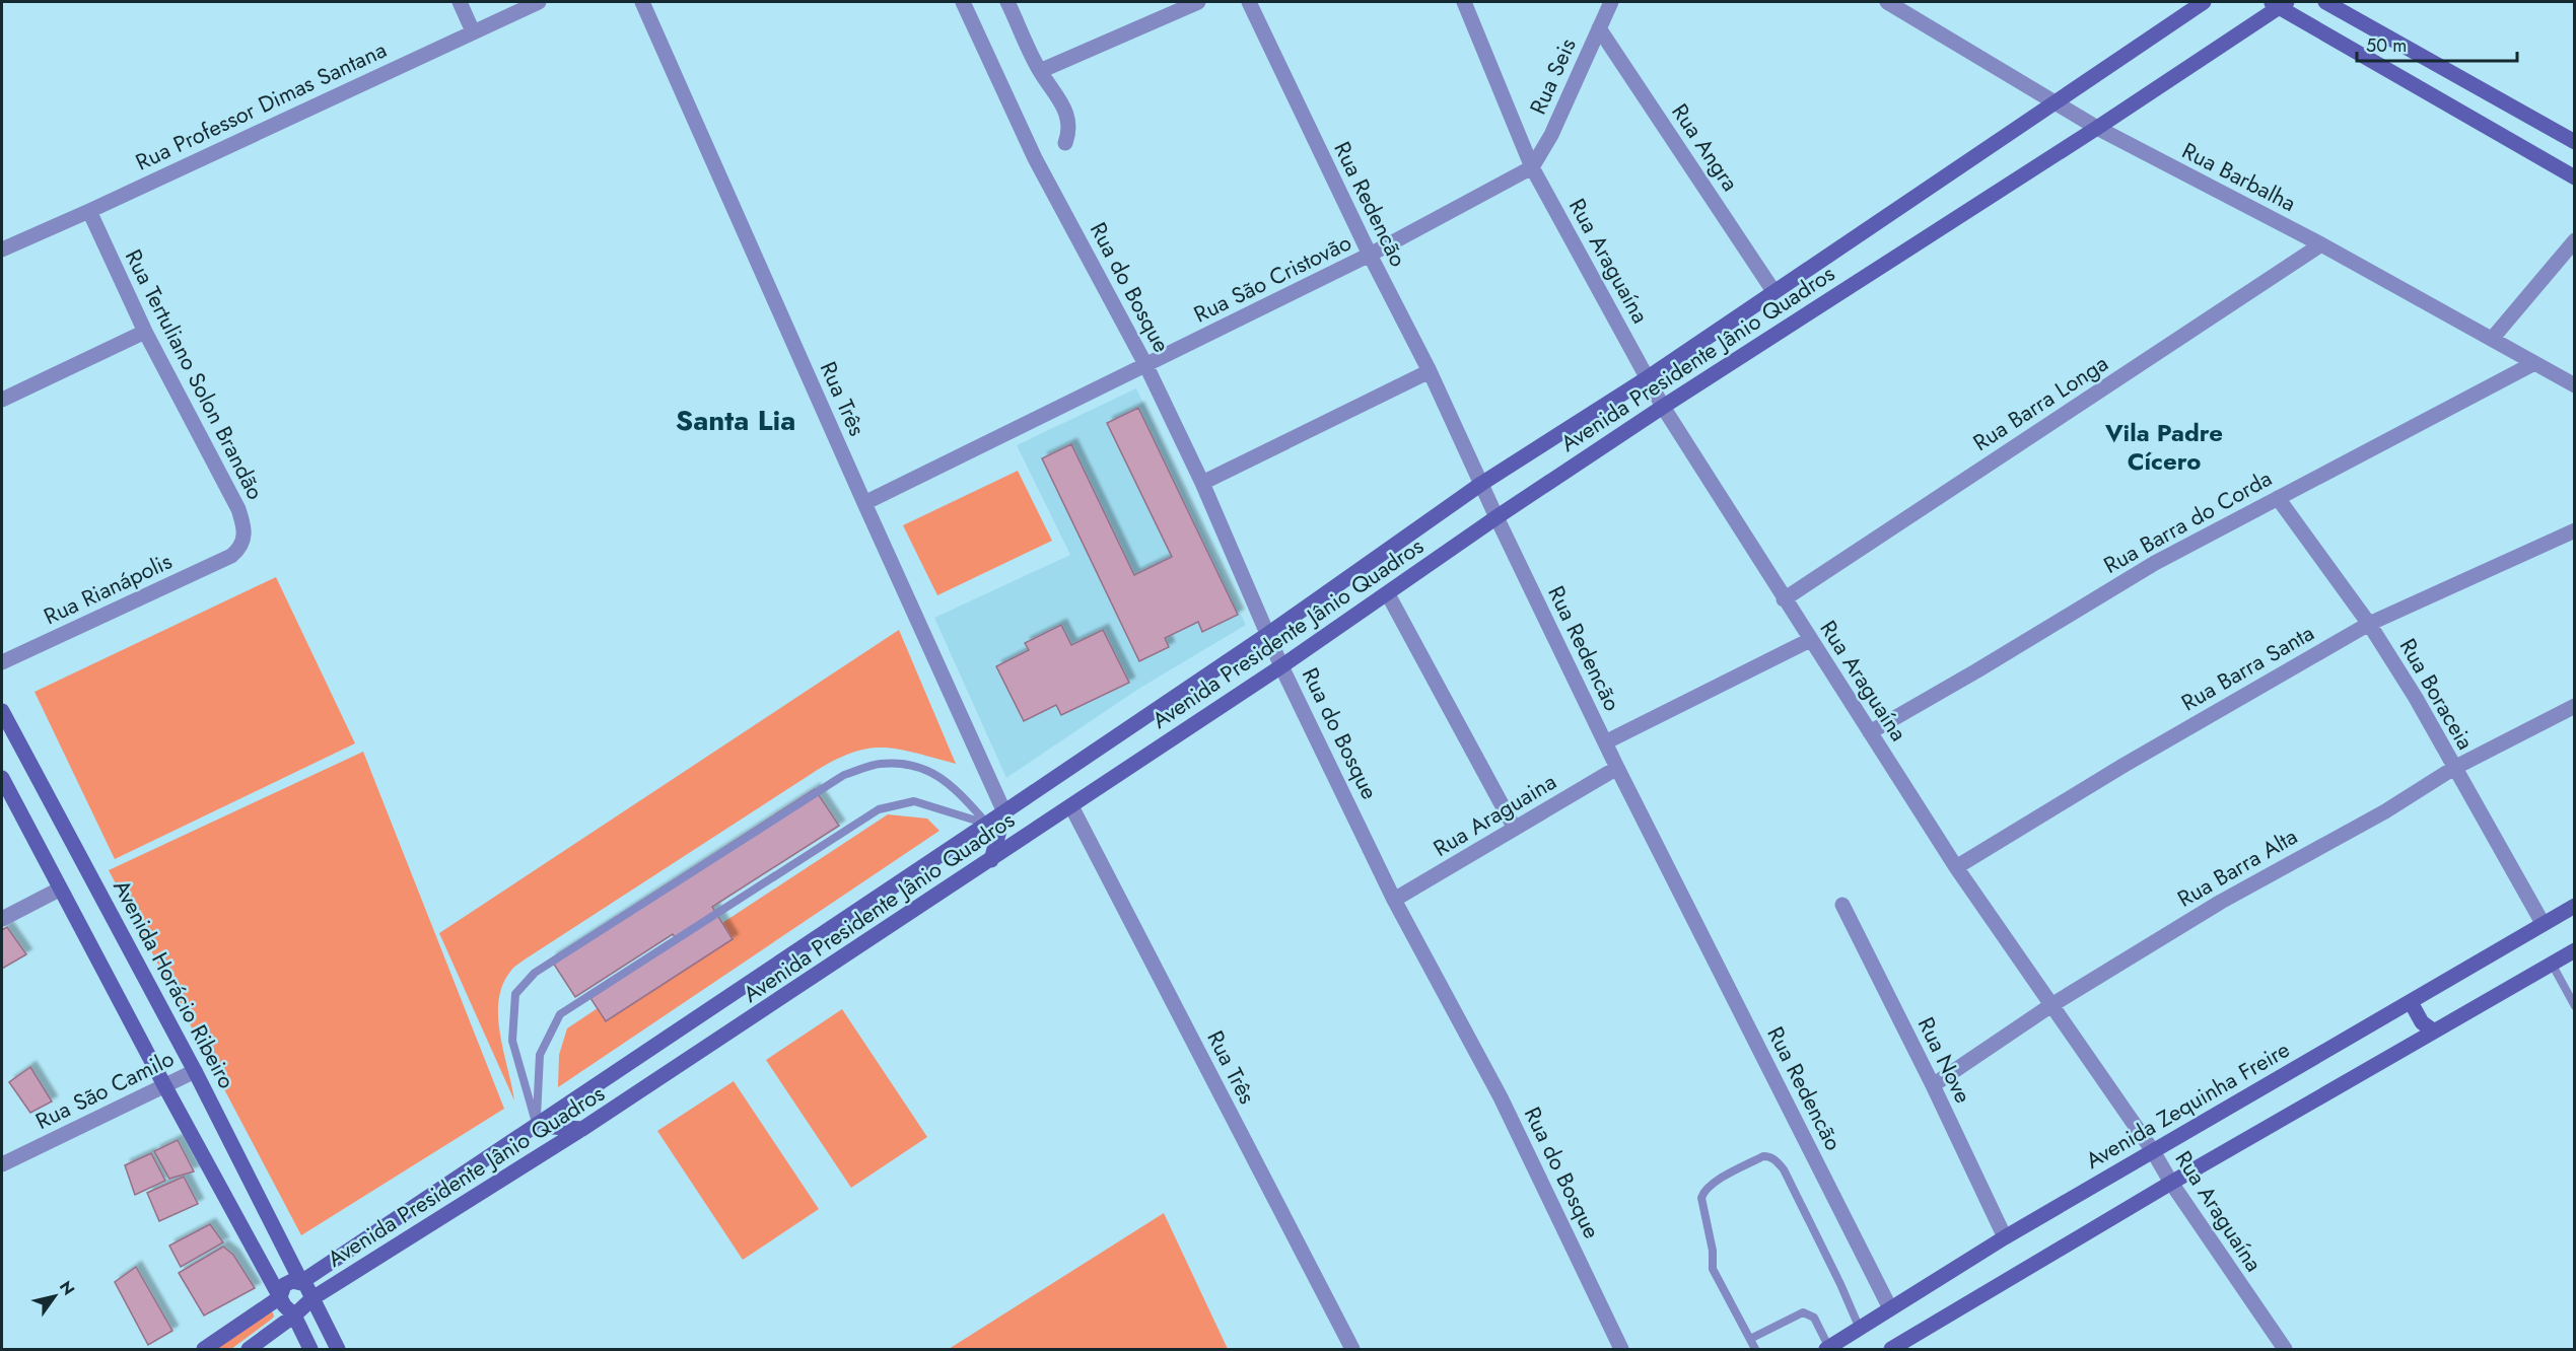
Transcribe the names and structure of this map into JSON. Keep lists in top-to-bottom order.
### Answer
{
  "streets": {
    "street": [
      "Rua Seis",
      "Rua Professor Dimas Santana",
      "Rua Angra",
      "Rua Barbalha",
      "Rua Redencão",
      "Rua Araguaína",
      "Rua São Cristovão",
      "Rua do Bosque",
      "Avenida Presidente Jânio Quadros",
      "Rua Tertuliano Solon Brandão",
      "Rua Três",
      "Rua Barra Longa",
      "Rua Barra do Corda",
      "Rua Rianápolis",
      "Rua Barra Santa",
      "Rua Boraceia",
      "Rua Araguaina",
      "Rua Barra Alta",
      "Avenida Horácio Ribeiro",
      "Rua Nove",
      "Rua São Camilo",
      "Avenida Zequinha Freire"
    ]
  },
  "crossings": [
    ["Rua Seis", "Rua Angra"],
    ["Rua Seis", "Rua Araguaína"],
    ["Rua Seis", "Rua São Cristovão"],
    ["Rua Professor Dimas Santana", "Rua Tertuliano Solon Brandão"],
    ["Rua Angra", "Avenida Presidente Jânio Quadros"],
    ["Rua Barbalha", "Avenida Presidente Jânio Quadros"],
    ["Rua Barbalha", "Rua Barra Longa"],
    ["Rua Barbalha", "Rua Barra do Corda"],
    ["Rua Redencão", "Rua São Cristovão"],
    ["Rua Redencão", "Avenida Presidente Jânio Quadros"],
    ["Rua Redencão", "Rua Araguaina"],
    ["Rua Redencão", "Avenida Zequinha Freire"],
    ["Rua Araguaína", "Rua São Cristovão"],
    ["Rua Araguaína", "Avenida Presidente Jânio Quadros"],
    ["Rua Araguaína", "Rua Barra Longa"],
    ["Rua Araguaína", "Rua Barra do Corda"],
    ["Rua Araguaína", "Rua Barra Santa"],
    ["Rua Araguaína", "Rua Barra Alta"],
    ["Rua Araguaína", "Avenida Zequinha Freire"],
    ["Rua São Cristovão", "Rua do Bosque"],
    ["Rua São Cristovão", "Rua Três"],
    ["Rua do Bosque", "Avenida Presidente Jânio Quadros"],
    ["Rua do Bosque", "Rua Araguaina"],
    ["Avenida Presidente Jânio Quadros", "Rua Três"],
    ["Avenida Presidente Jânio Quadros", "Avenida Horácio Ribeiro"],
    ["Rua Tertuliano Solon Brandão", "Rua Rianápolis"],
    ["Rua Barra do Corda", "Rua Boraceia"],
    ["Rua Barra Santa", "Rua Boraceia"],
    ["Rua Boraceia", "Rua Barra Alta"],
    ["Rua Boraceia", "Avenida Zequinha Freire"],
    ["Rua Barra Alta", "Rua Nove"],
    ["Avenida Horácio Ribeiro", "Rua São Camilo"],
    ["Rua Nove", "Avenida Zequinha Freire"]
  ],
  "districts": ["Santa Lia", "Vila Padre Cícero"],
  "scale_bar": "50 m",
  "north": "top right"
}
